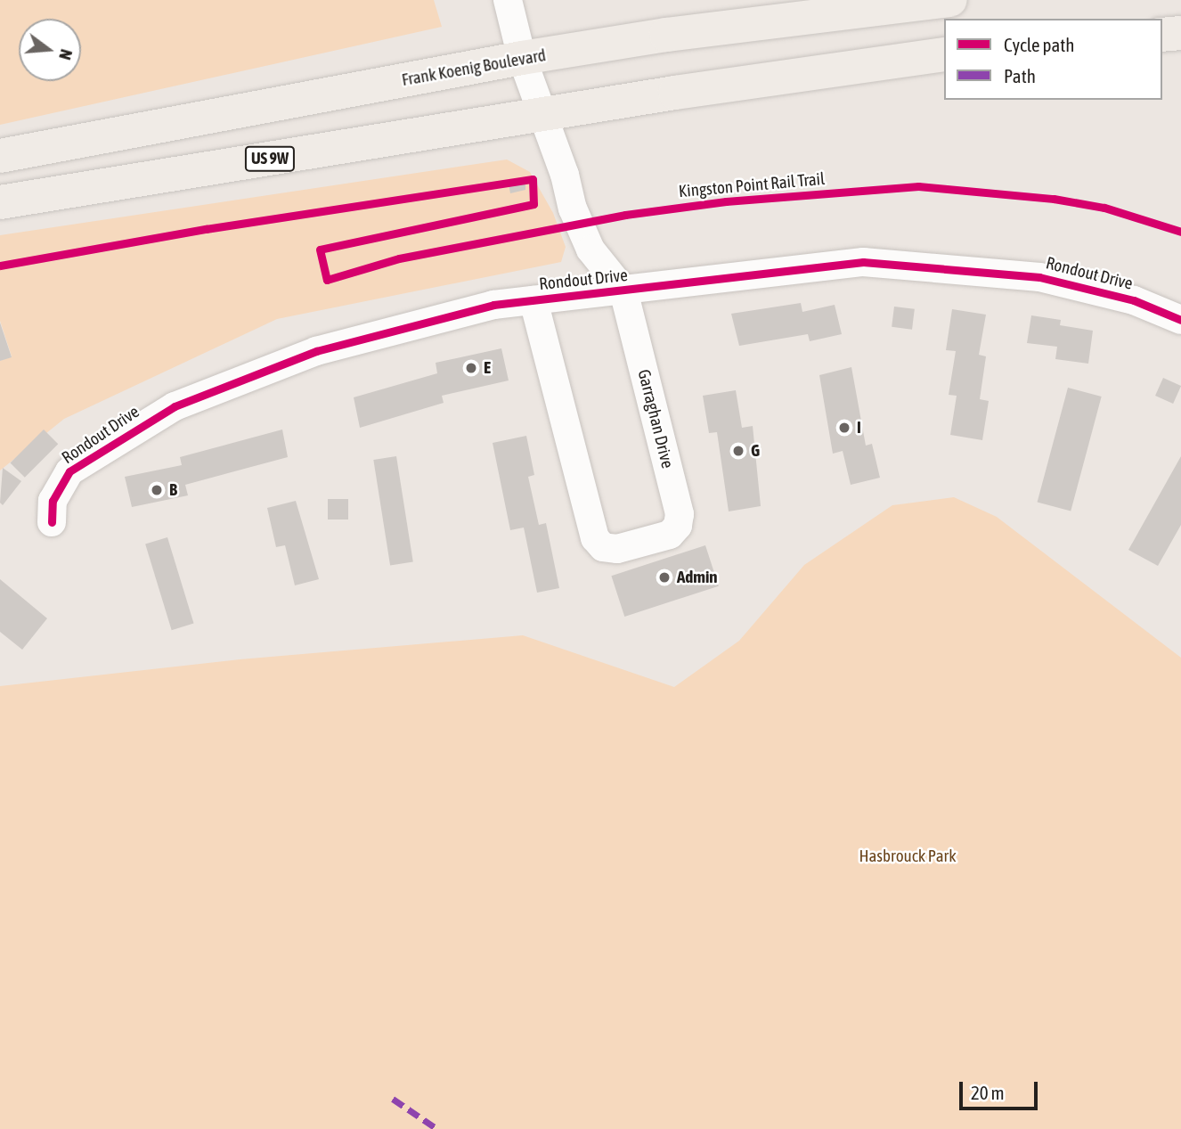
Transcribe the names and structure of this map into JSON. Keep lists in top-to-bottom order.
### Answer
{
  "streets": {
    "main road": ["Frank Koenig Boulevard", "US 9W"],
    "street": ["Rondout Drive", "Garraghan Drive"],
    "cycle path": ["Kingston Point Rail Trail"]
  },
  "crossings": [
    ["Frank Koenig Boulevard", "Garraghan Drive"],
    ["US 9W", "Garraghan Drive"],
    ["Rondout Drive", "Garraghan Drive"]
  ],
  "parks": ["Hasbrouck Park"],
  "places": [
    "E",
    "I",
    "G",
    "B",
    "Admin"
  ],
  "legend": ["Cycle path", "Path"],
  "scale_bar": "20 m",
  "north": "right"
}
